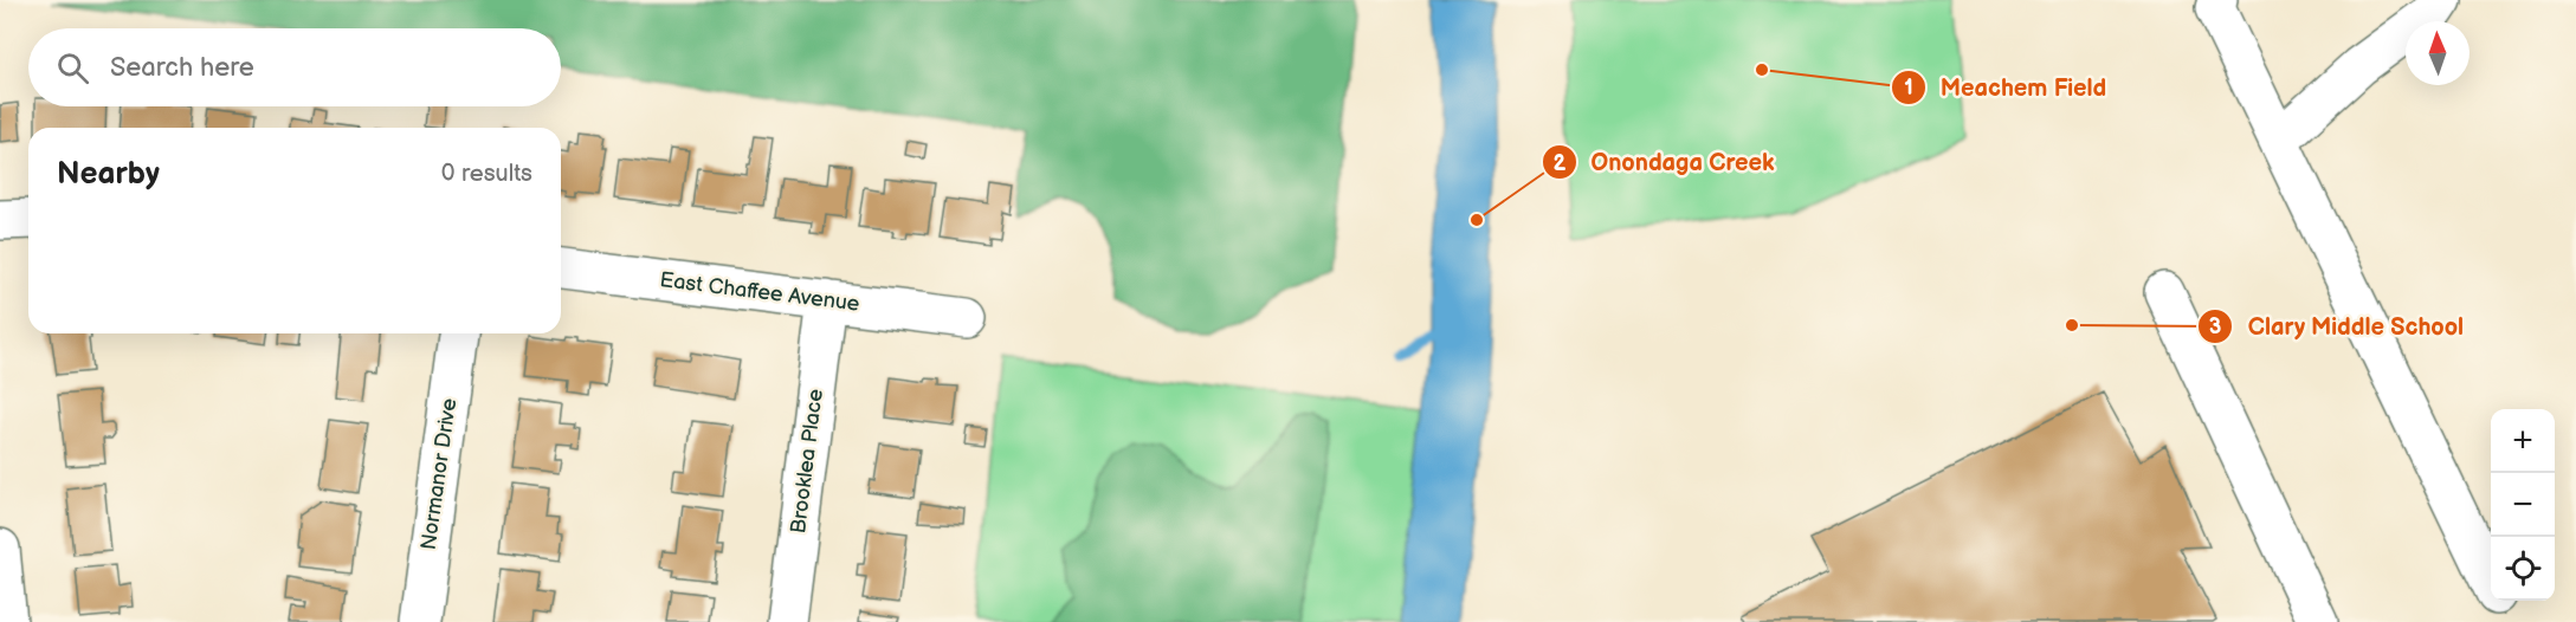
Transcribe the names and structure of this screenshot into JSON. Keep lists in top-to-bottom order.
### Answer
{
  "streets": {
    "street": ["East Chaffee Avenue", "Brooklea Place", "Normanor Drive"]
  },
  "crossings": [
    ["East Chaffee Avenue", "Brooklea Place"]
  ],
  "places": ["Meachem Field", "Onondaga Creek", "Clary Middle School"],
  "north": "top",
  "page": {
    "search": "Search here",
    "heading": ["Nearby", "0 results"],
    "map_buttons": ["+", "−"]
  }
}
